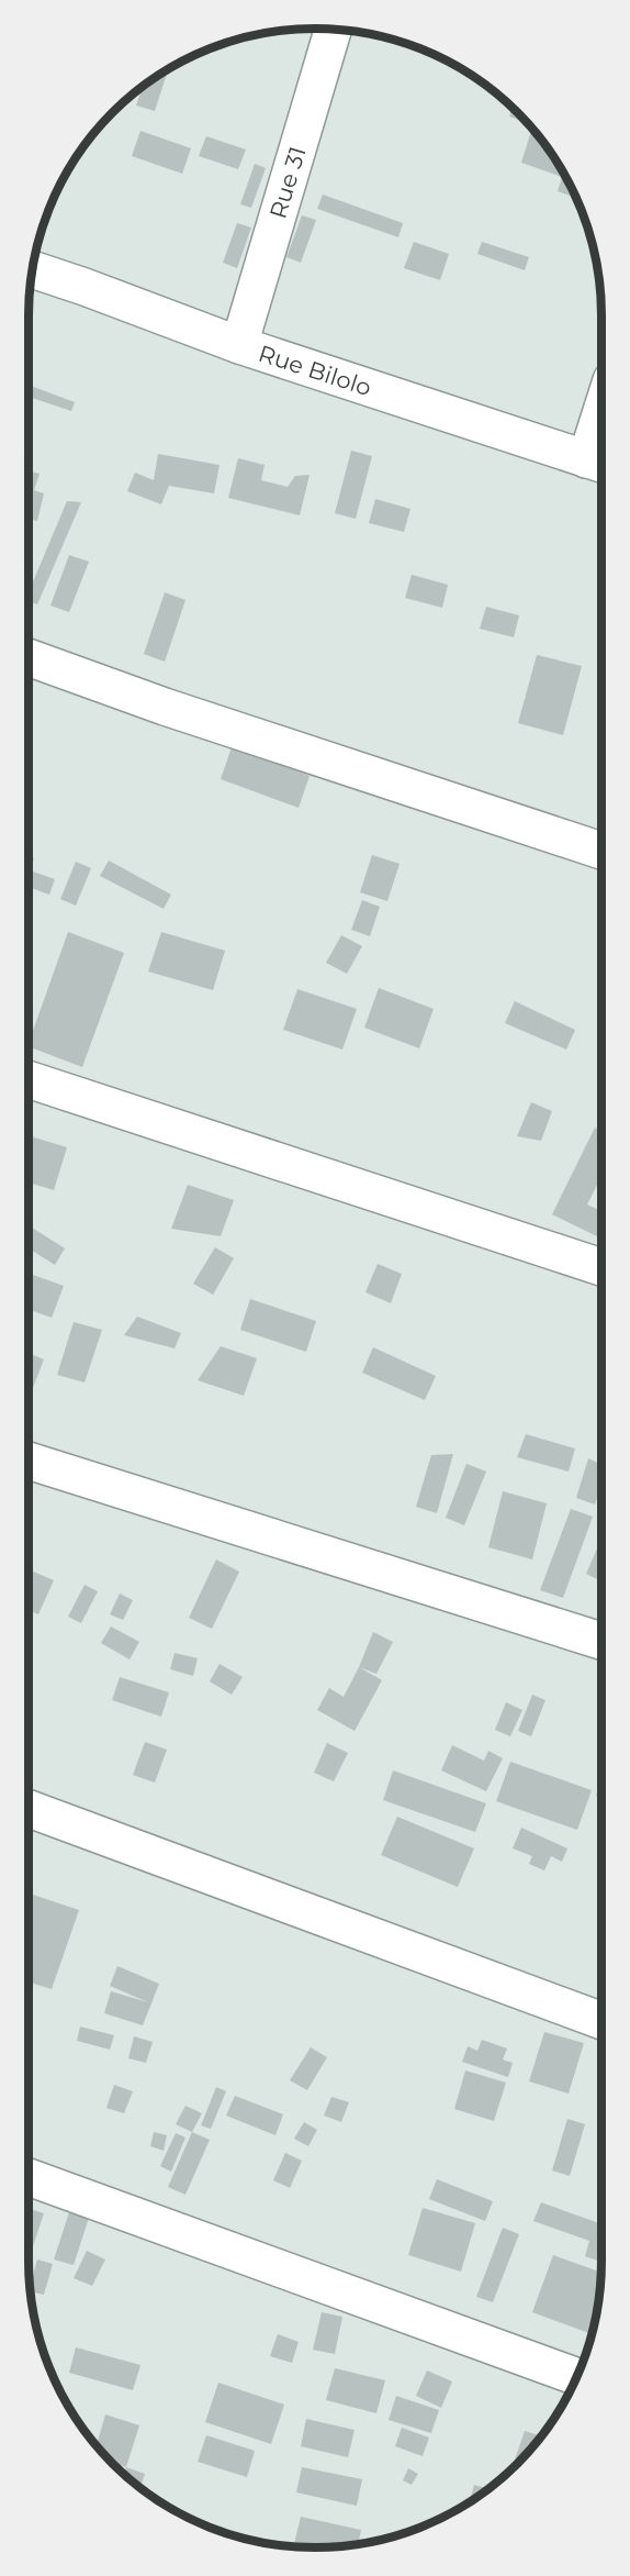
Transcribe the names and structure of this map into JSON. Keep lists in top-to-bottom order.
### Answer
{
  "streets": {
    "street": ["Rue 31", "Rue Bilolo"]
  },
  "crossings": [
    ["Rue 31", "Rue Bilolo"]
  ]
}
